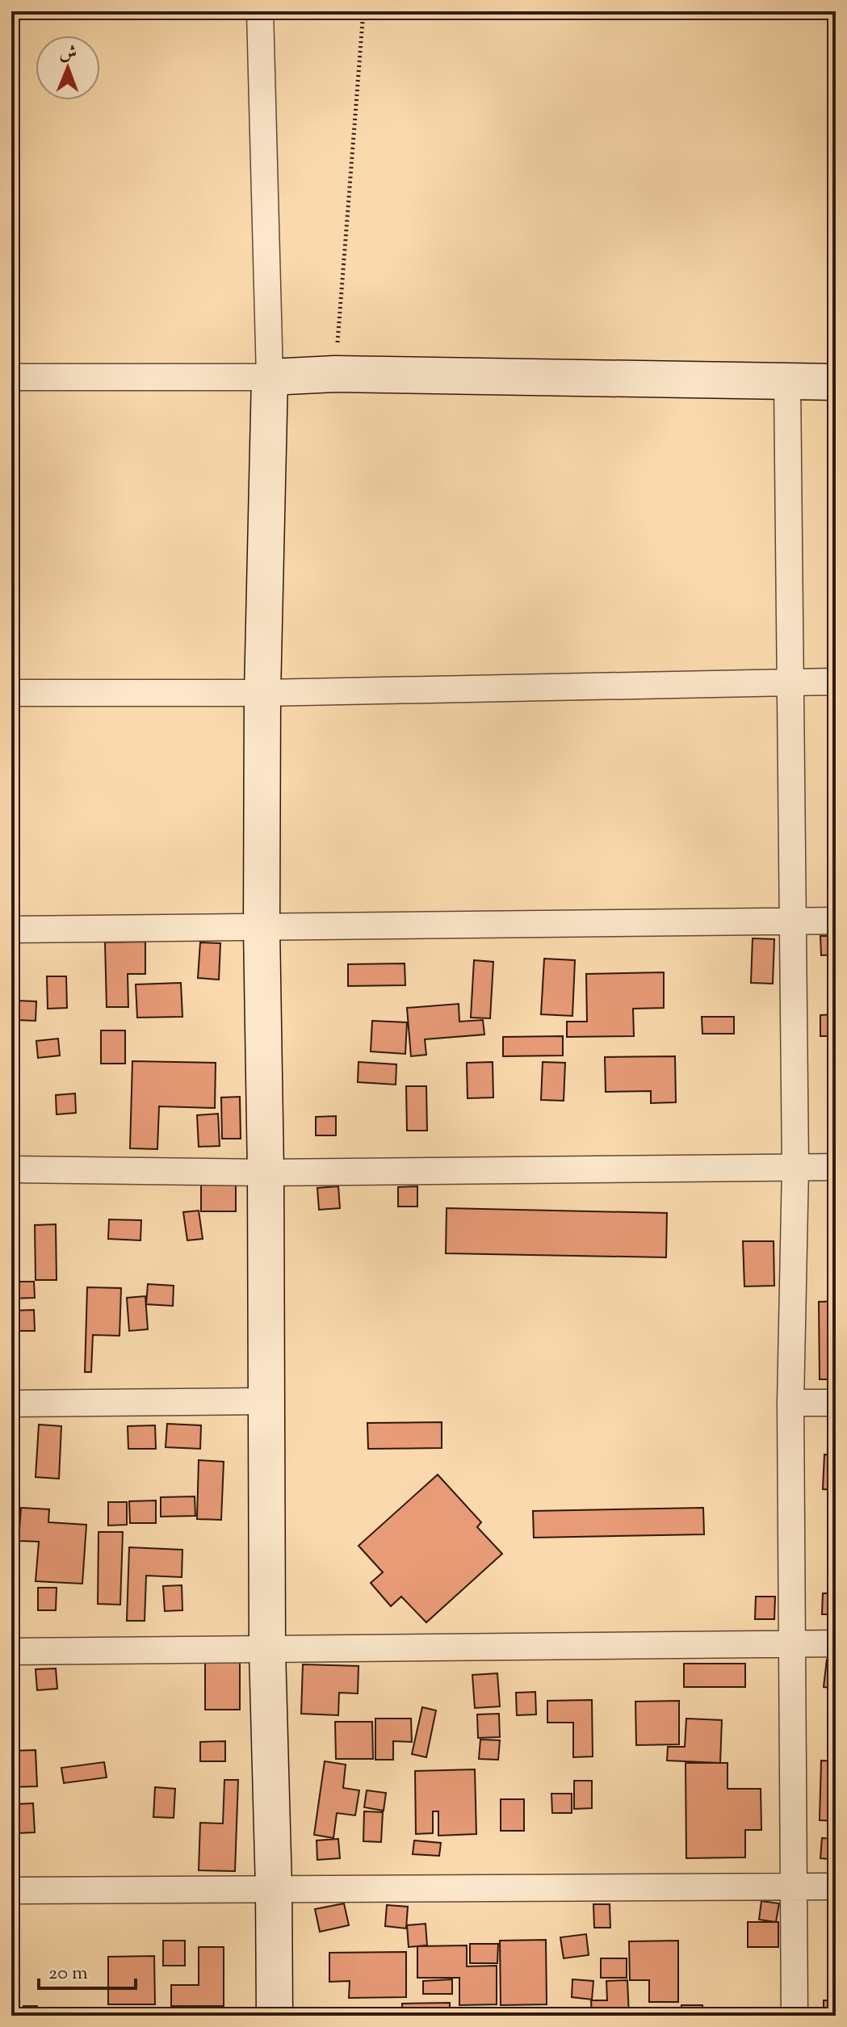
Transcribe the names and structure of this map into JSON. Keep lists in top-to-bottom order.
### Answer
{
  "scale_bar": "20 m",
  "north": "top"
}
